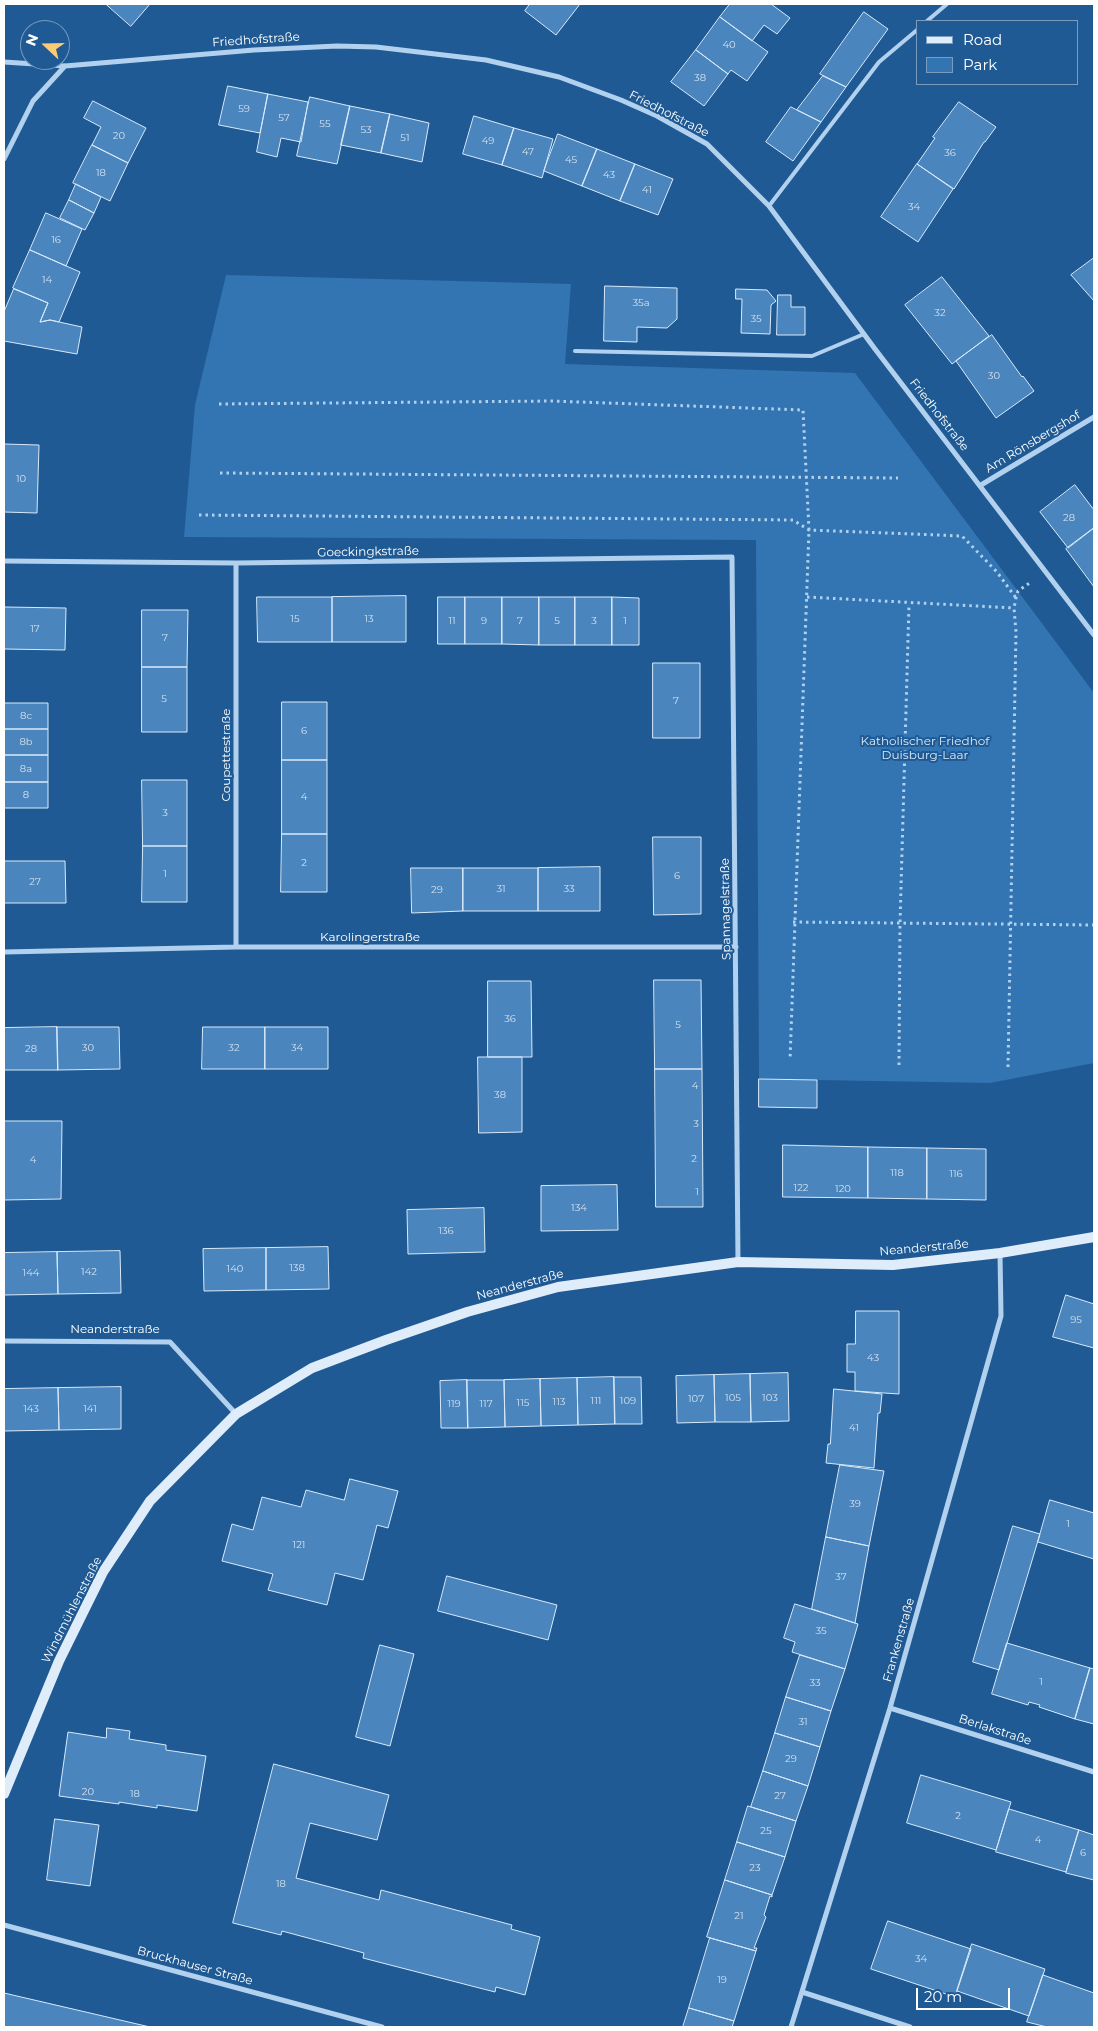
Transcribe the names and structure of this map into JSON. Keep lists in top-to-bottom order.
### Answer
{
  "streets": {
    "street": [
      "Friedhofstraße",
      "Am Rönsbergshof",
      "Goeckingkstraße",
      "Coupettestraße",
      "Spannagelstraße",
      "Karolingerstraße",
      "Neanderstraße",
      "Windmühlenstraße",
      "Frankenstraße",
      "Berlakstraße",
      "Bruckhauser Straße"
    ]
  },
  "crossings": [
    ["Friedhofstraße", "Am Rönsbergshof"],
    ["Goeckingkstraße", "Coupettestraße"],
    ["Goeckingkstraße", "Spannagelstraße"],
    ["Coupettestraße", "Karolingerstraße"],
    ["Spannagelstraße", "Karolingerstraße"],
    ["Spannagelstraße", "Neanderstraße"],
    ["Neanderstraße", "Windmühlenstraße"],
    ["Neanderstraße", "Frankenstraße"],
    ["Frankenstraße", "Berlakstraße"]
  ],
  "parks": ["Katholischer Friedhof Duisburg-Laar"],
  "house_numbers": [
    "40",
    "38",
    "59",
    "57",
    "55",
    "53",
    "20",
    "51",
    "49",
    "47",
    "36",
    "45",
    "18",
    "43",
    "41",
    "34",
    "16",
    "14",
    "35a",
    "32",
    "35",
    "30",
    "10",
    "28",
    "15",
    "13",
    "11",
    "9",
    "7",
    "5",
    "3",
    "1",
    "17",
    "7",
    "5",
    "7",
    "8c",
    "6",
    "8b",
    "8a",
    "8",
    "4",
    "3",
    "2",
    "1",
    "6",
    "27",
    "31",
    "33",
    "29",
    "36",
    "5",
    "30",
    "32",
    "34",
    "28",
    "4",
    "38",
    "3",
    "2",
    "4",
    "118",
    "116",
    "122",
    "120",
    "1",
    "134",
    "136",
    "138",
    "140",
    "142",
    "144",
    "95",
    "43",
    "105",
    "103",
    "107",
    "111",
    "109",
    "113",
    "115",
    "119",
    "117",
    "143",
    "141",
    "41",
    "39",
    "1",
    "121",
    "37",
    "35",
    "1",
    "33",
    "31",
    "29",
    "20",
    "18",
    "27",
    "2",
    "25",
    "4",
    "6",
    "23",
    "18",
    "21",
    "34",
    "19"
  ],
  "legend": ["Road", "Park"],
  "scale_bar": "20 m",
  "north": "left"
}
